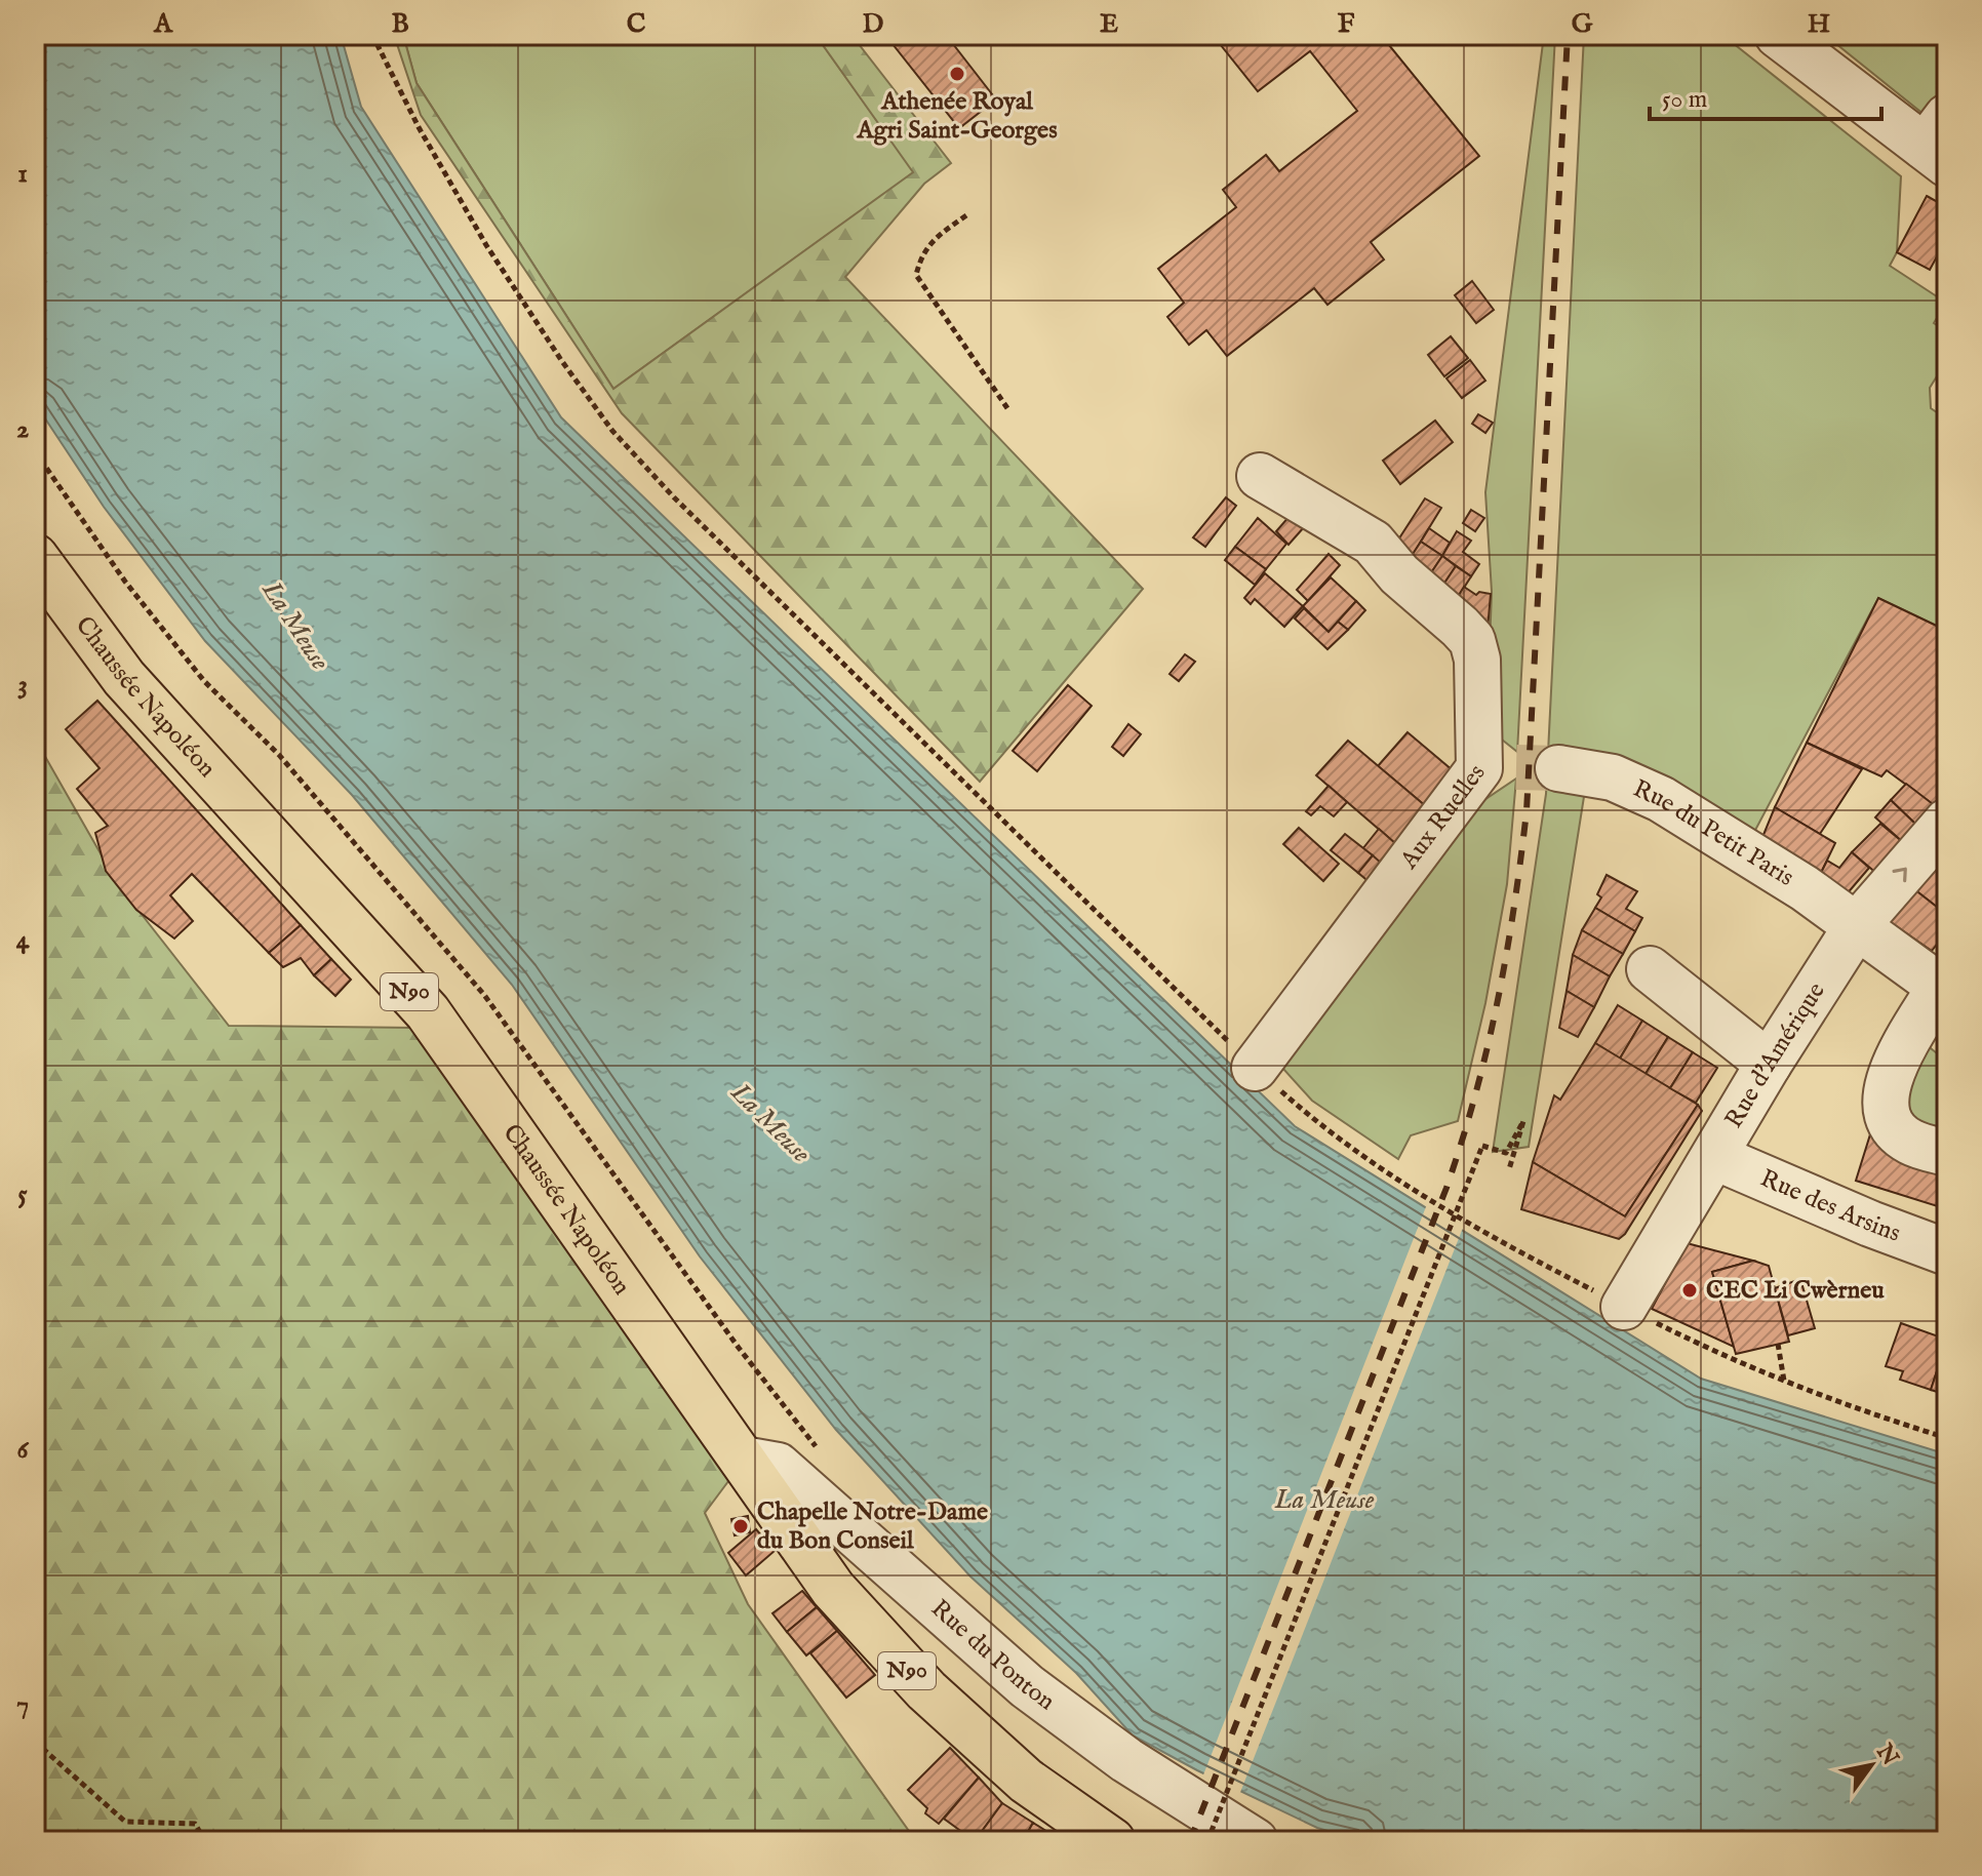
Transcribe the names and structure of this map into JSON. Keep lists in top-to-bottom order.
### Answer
{
  "streets": {
    "main road": ["Chaussée Napoléon", "N90"],
    "street": [
      "Aux Ruelles",
      "Rue du Petit Paris",
      "Rue d'Amérique",
      "Rue des Arsins",
      "Rue du Ponton"
    ]
  },
  "crossings": [
    ["Chaussée Napoléon", "Rue du Ponton"],
    ["Aux Ruelles", "Rue du Petit Paris"],
    ["Rue du Petit Paris", "Rue d'Amérique"],
    ["Rue d'Amérique", "Rue des Arsins"]
  ],
  "water": ["La Meuse"],
  "places": ["Athenée Royal Agri Saint-Georges", "CEC Li Cwèrneu", "Chapelle Notre-Dame du Bon Conseil"],
  "scale_bar": "50 m",
  "north": "top right",
  "grid": {
    "columns": [
      "A",
      "B",
      "C",
      "D",
      "E",
      "F",
      "G",
      "H"
    ],
    "rows": [
      "1",
      "2",
      "3",
      "4",
      "5",
      "6",
      "7"
    ]
  }
}
